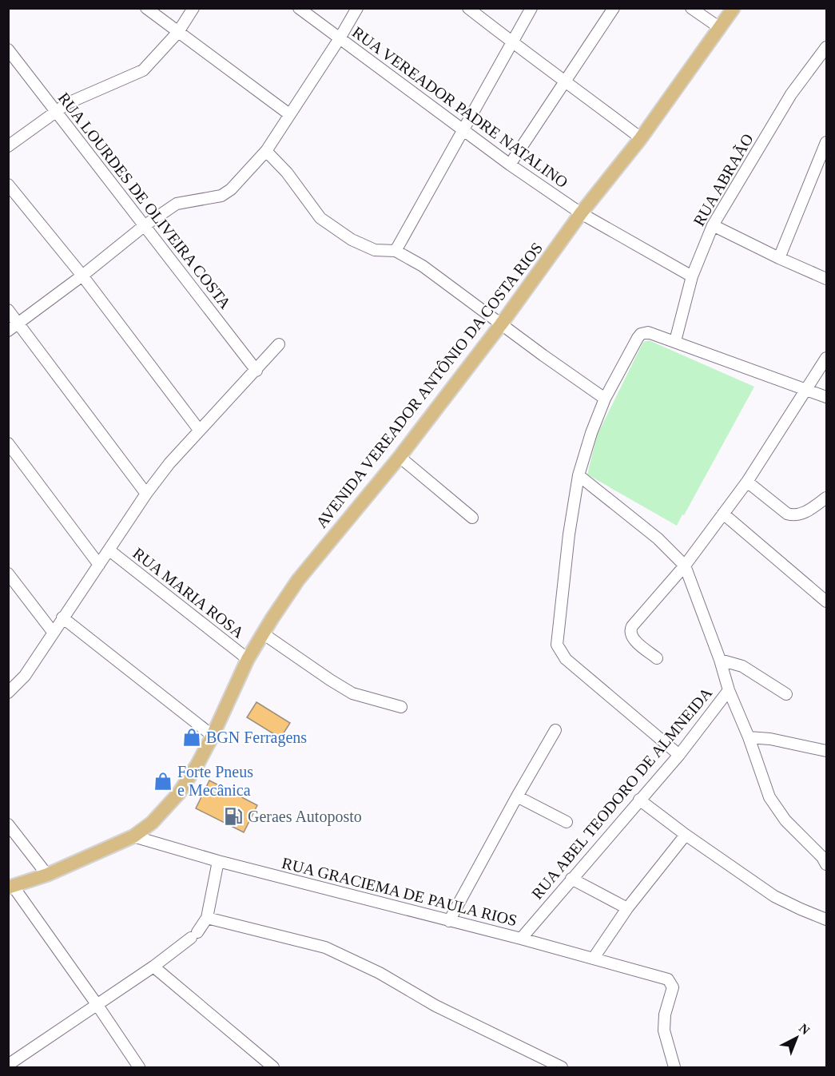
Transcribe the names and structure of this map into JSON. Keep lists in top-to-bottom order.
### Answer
{
  "streets": {
    "main road": ["AVENIDA VEREADOR ANTÔNIO DA COSTA RIOS"],
    "street": [
      "RUA VEREADOR PADRE NATALINO",
      "RUA ABRAÃO",
      "RUA LOURDES DE OLIVEIRA COSTA",
      "RUA MARIA ROSA",
      "RUA ABEL TEODORO DE ALMNEIDA",
      "RUA GRACIEMA DE PAULA RIOS"
    ]
  },
  "crossings": [
    ["RUA VEREADOR PADRE NATALINO", "RUA ABRAÃO"],
    ["RUA VEREADOR PADRE NATALINO", "AVENIDA VEREADOR ANTÔNIO DA COSTA RIOS"],
    ["AVENIDA VEREADOR ANTÔNIO DA COSTA RIOS", "RUA MARIA ROSA"],
    ["AVENIDA VEREADOR ANTÔNIO DA COSTA RIOS", "RUA GRACIEMA DE PAULA RIOS"],
    ["RUA ABEL TEODORO DE ALMNEIDA", "RUA GRACIEMA DE PAULA RIOS"]
  ],
  "places": {
    "shop": ["BGN Ferragens", "Forte Pneus e Mecânica"],
    "fuel station": ["Geraes Autoposto"]
  },
  "north": "top right"
}
